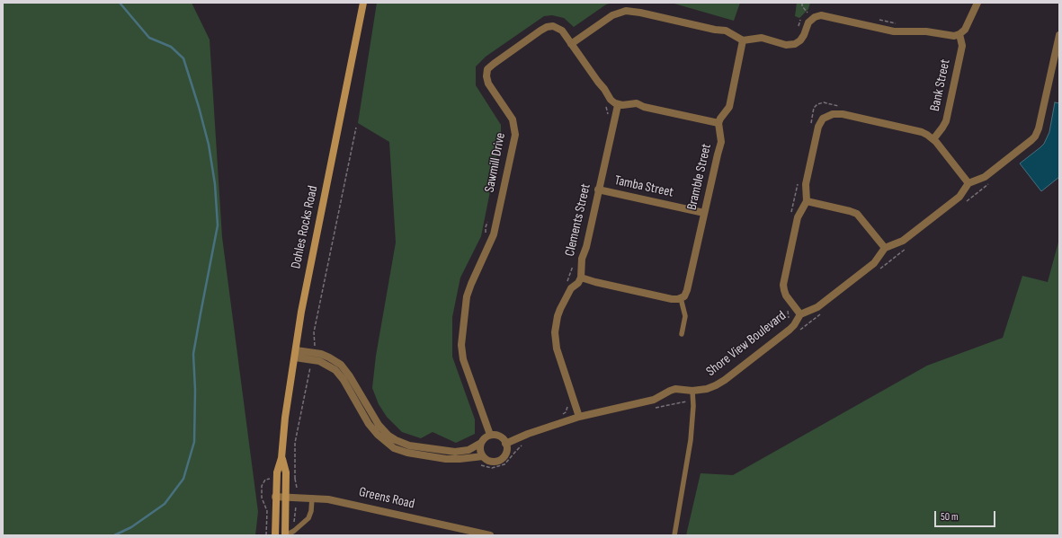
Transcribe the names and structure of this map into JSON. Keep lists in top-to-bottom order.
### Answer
{
  "streets": {
    "street": [
      "Bank Street",
      "Sawmill Drive",
      "Bramble Street",
      "Tamba Street",
      "Clements Street",
      "Dohles Rocks Road",
      "Shore View Boulevard",
      "Greens Road"
    ]
  },
  "crossings": [
    ["Sawmill Drive", "Clements Street"],
    ["Sawmill Drive", "Shore View Boulevard"],
    ["Bramble Street", "Tamba Street"],
    ["Tamba Street", "Clements Street"],
    ["Dohles Rocks Road", "Greens Road"]
  ],
  "scale_bar": "50 m"
}
